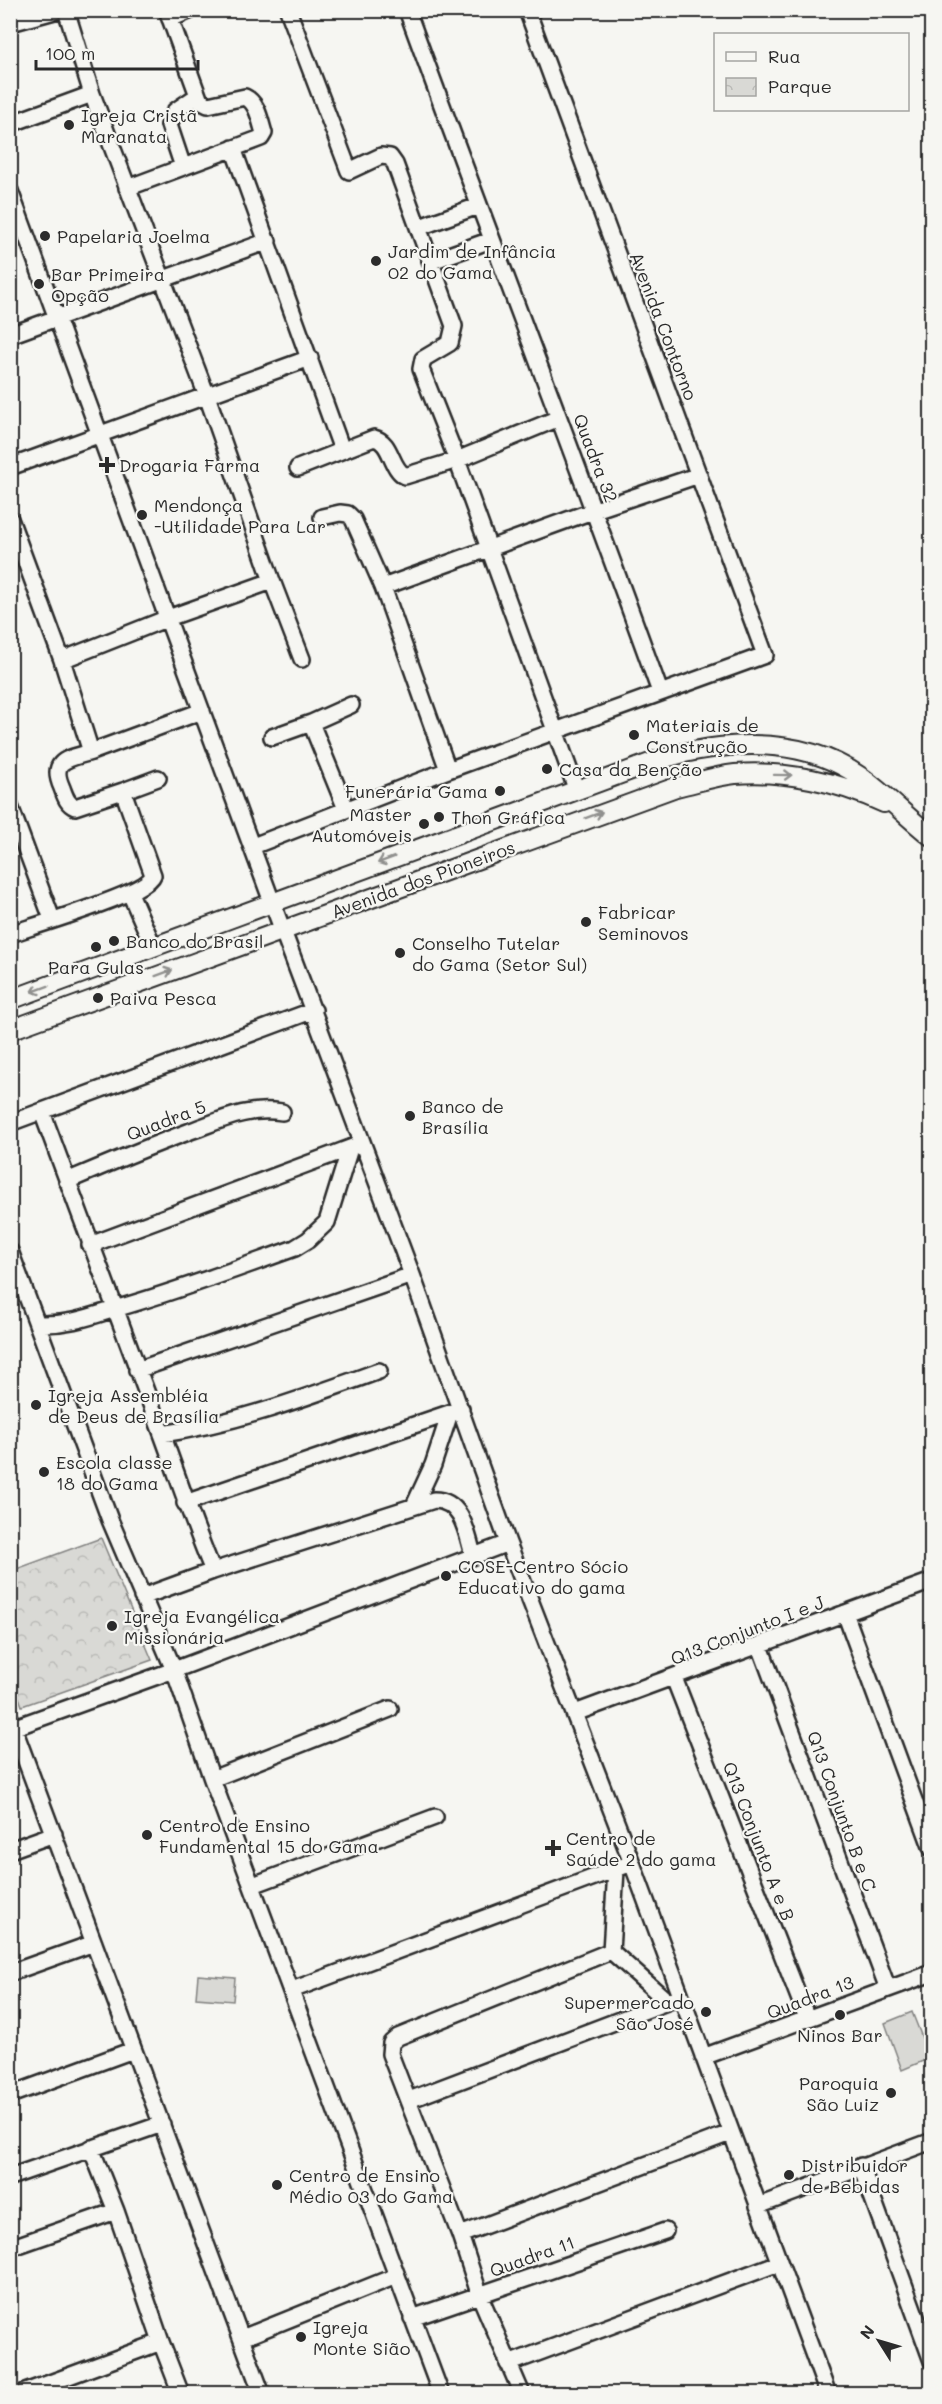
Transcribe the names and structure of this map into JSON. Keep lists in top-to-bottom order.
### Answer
{
  "streets": {
    "main road": ["Avenida dos Pioneiros"],
    "street": [
      "Avenida Contorno",
      "Quadra 32",
      "Quadra 5",
      "Q13 Conjunto I e J",
      "Q13 Conjunto B e C",
      "Q13 Conjunto A e B",
      "Quadra 13",
      "Quadra 11"
    ]
  },
  "crossings": [
    ["Avenida Contorno", "Quadra 32"],
    ["Q13 Conjunto I e J", "Q13 Conjunto B e C"],
    ["Q13 Conjunto I e J", "Q13 Conjunto A e B"],
    ["Q13 Conjunto B e C", "Quadra 13"],
    ["Q13 Conjunto A e B", "Quadra 13"]
  ],
  "places": {
    "other": [
      "Igreja Cristã Maranata",
      "Papelaria Joelma",
      "Jardim de Infância 02 do Gama",
      "Bar Primeira Opção",
      "Mendonça -Utilidade Para Lar",
      "Materiais de Construção",
      "Casa da Benção",
      "Funerária Gama",
      "Thon Gráfica",
      "Master Automóveis",
      "Fabricar Seminovos",
      "Banco do Brasil",
      "Para Gulas",
      "Conselho Tutelar do Gama (Setor Sul)",
      "Paiva Pesca",
      "Banco de Brasília",
      "Igreja Assembléia de Deus de Brasília",
      "Escola classe 18 do Gama",
      "COSE-Centro Sócio Educativo do gama",
      "Igreja Evangélica Missionária",
      "Centro de Ensino Fundamental 15 do Gama",
      "Supermercado São José",
      "Ninos Bar",
      "Paroquia São Luiz",
      "Distribuidor de Bebidas",
      "Centro de Ensino Médio 03 do Gama",
      "Igreja Monte Sião"
    ],
    "health": ["Drogaria Farma", "Centro de Saúde 2 do gama"]
  },
  "legend": ["Rua", "Parque"],
  "scale_bar": "100 m",
  "north": "top left"
}
